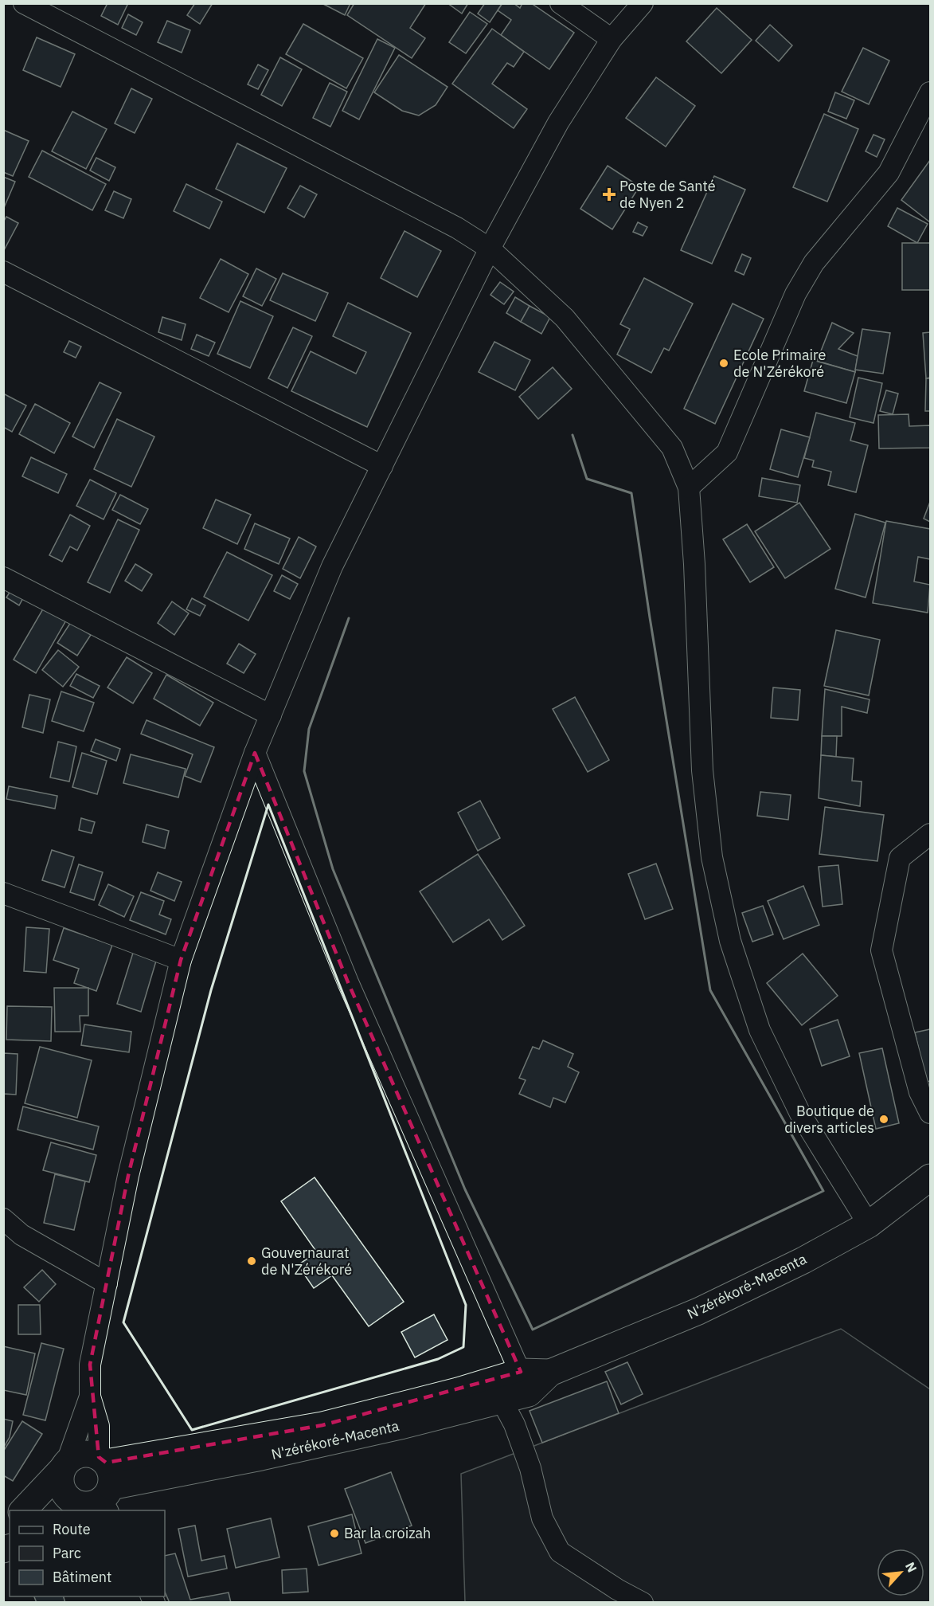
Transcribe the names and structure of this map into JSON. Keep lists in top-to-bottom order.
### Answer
{
  "streets": {
    "highway": ["N'zérékoré-Macenta"]
  },
  "places": {
    "health": ["Poste de Santé de Nyen 2"],
    "other": [
      "Ecole Primaire de N'Zérékoré",
      "Boutique de divers articles",
      "Gouvernaurat de N'Zérékoré",
      "Bar la croizah"
    ]
  },
  "legend": ["Route", "Parc", "Bâtiment"],
  "north": "top right"
}
